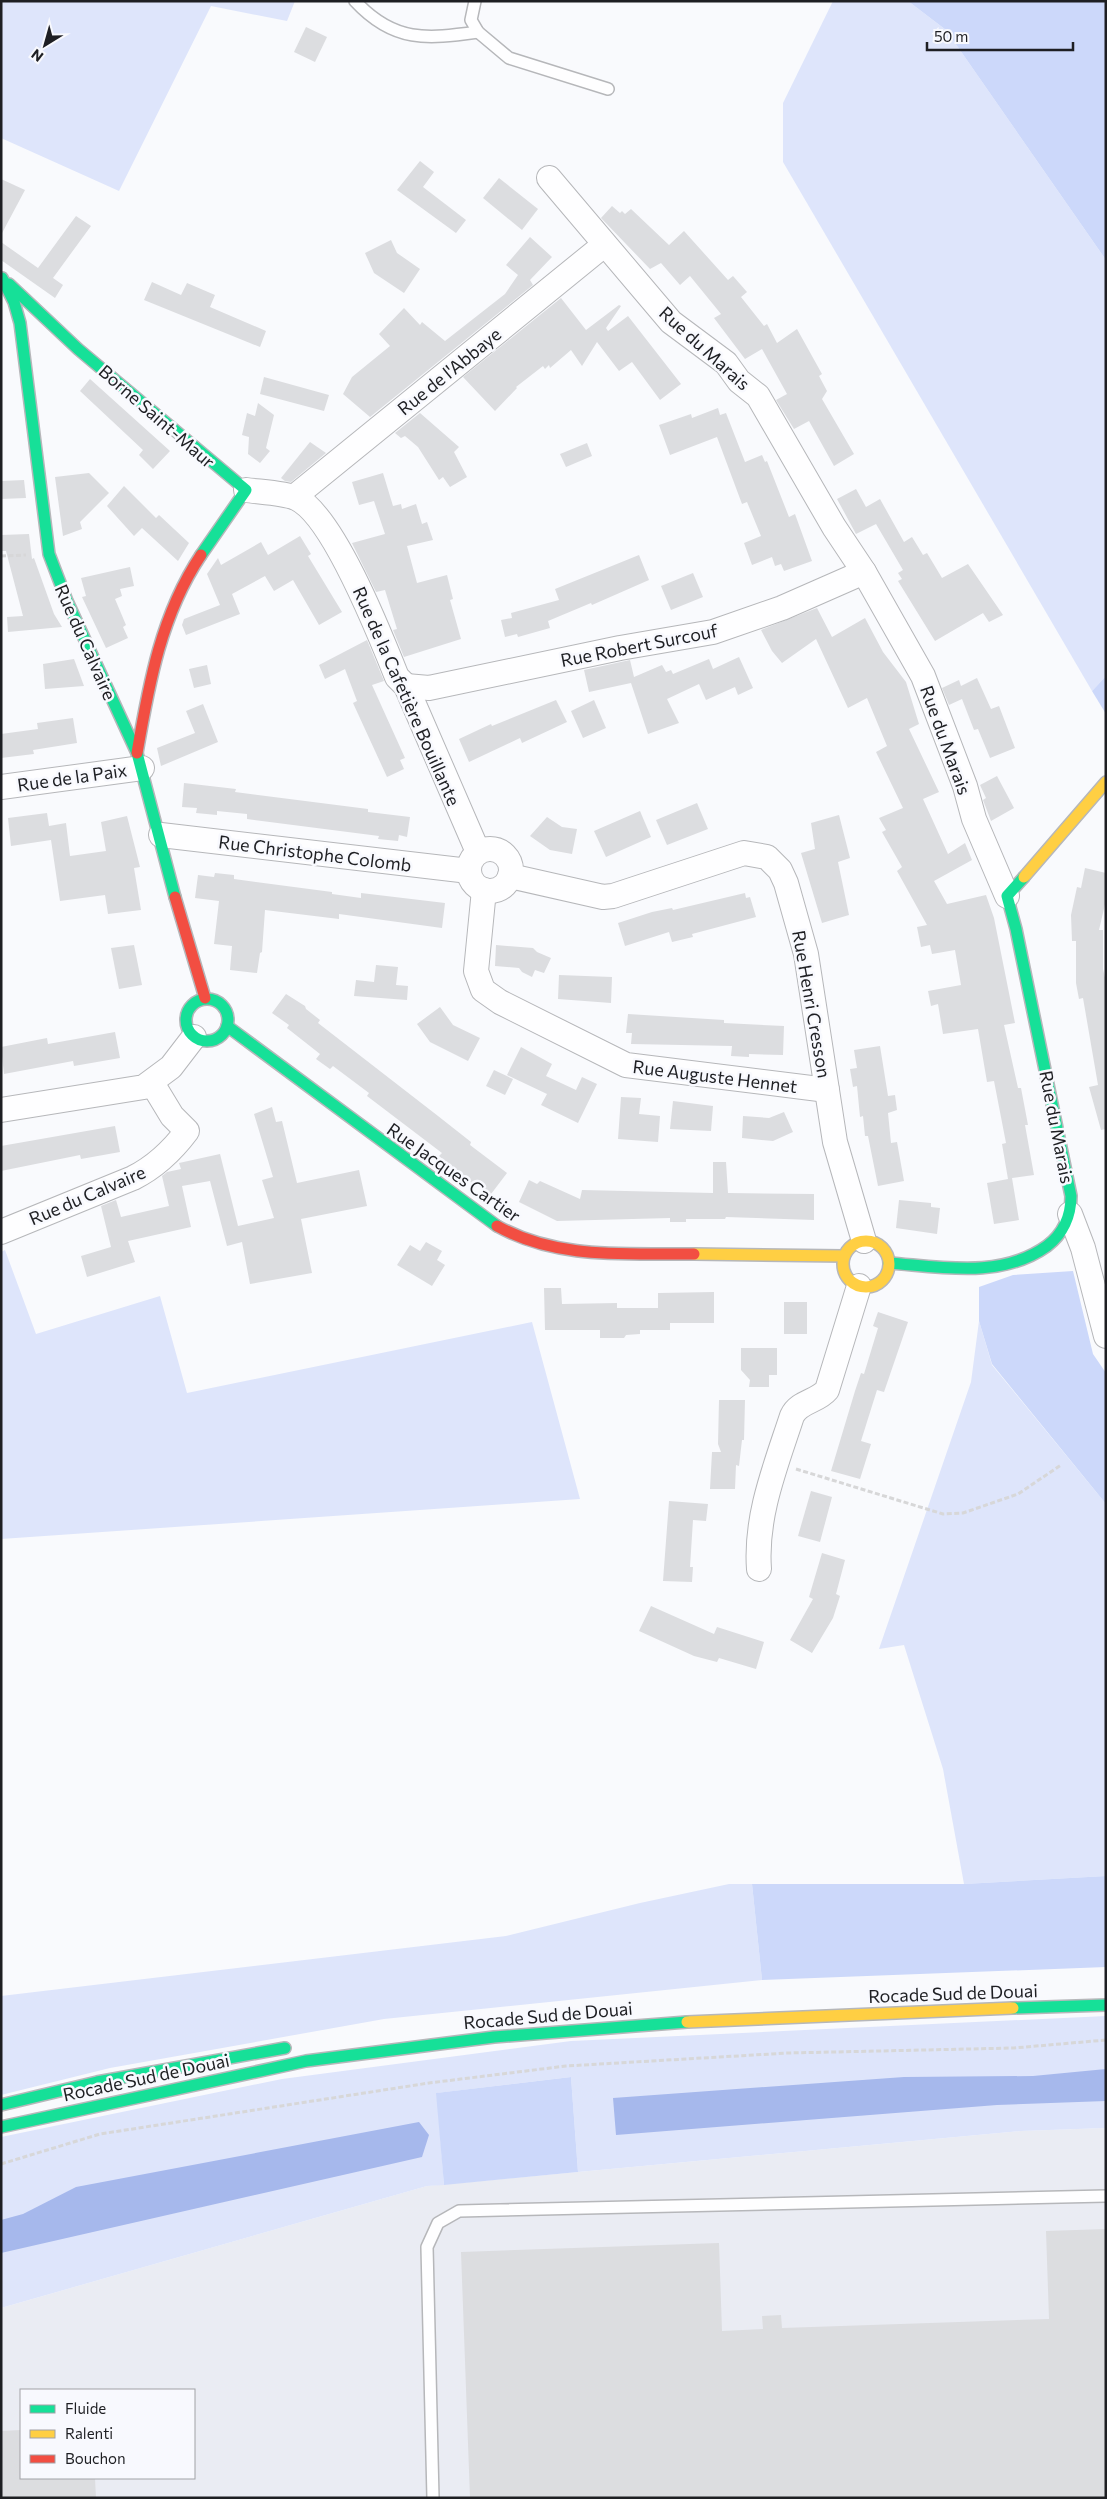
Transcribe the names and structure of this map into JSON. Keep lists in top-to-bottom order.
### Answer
{
  "streets": {
    "main road": [
      "Rue du Marais",
      "Borne Saint-Maur",
      "Rue du Calvaire",
      "Rue Jacques Cartier",
      "Rocade Sud de Douai"
    ],
    "street": [
      "Rue de l'Abbaye",
      "Rue Robert Surcouf",
      "Rue de la Cafetière Bouillante",
      "Rue de la Paix",
      "Rue Christophe Colomb",
      "Rue Henri Cresson",
      "Rue Auguste Hennet"
    ]
  },
  "crossings": [
    ["Rue du Marais", "Rue de l'Abbaye"],
    ["Rue du Marais", "Rue Robert Surcouf"],
    ["Rue de l'Abbaye", "Rue de la Cafetière Bouillante"],
    ["Borne Saint-Maur", "Rue du Calvaire"],
    ["Rue du Calvaire", "Rue de la Paix"],
    ["Rue du Calvaire", "Rue Christophe Colomb"],
    ["Rue du Calvaire", "Rue Jacques Cartier"],
    ["Rue Robert Surcouf", "Rue de la Cafetière Bouillante"],
    ["Rue de la Cafetière Bouillante", "Rue Christophe Colomb"],
    ["Rue de la Cafetière Bouillante", "Rue Henri Cresson"],
    ["Rue de la Cafetière Bouillante", "Rue Auguste Hennet"],
    ["Rue Christophe Colomb", "Rue Henri Cresson"],
    ["Rue Christophe Colomb", "Rue Auguste Hennet"],
    ["Rue Henri Cresson", "Rue Auguste Hennet"],
    ["Rue Henri Cresson", "Rue Jacques Cartier"]
  ],
  "legend": ["Fluide", "Ralenti", "Bouchon"],
  "scale_bar": "50 m",
  "north": "bottom left"
}
